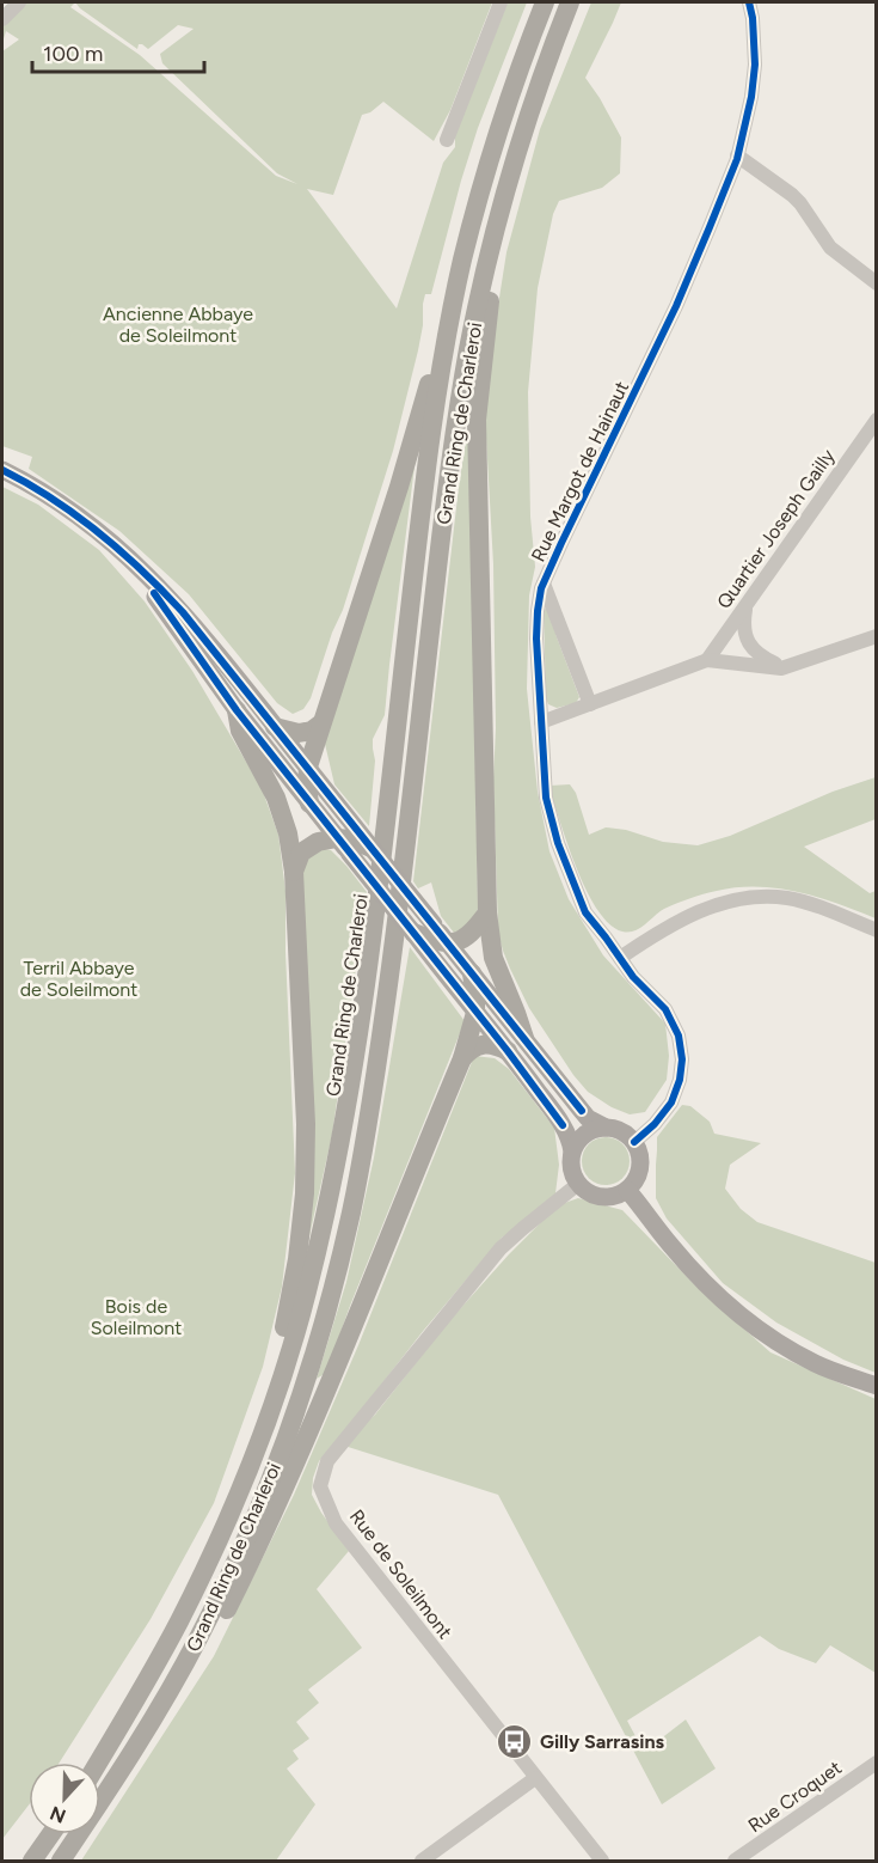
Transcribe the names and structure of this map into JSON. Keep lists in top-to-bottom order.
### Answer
{
  "streets": {
    "highway": ["Grand Ring de Charleroi"],
    "street": [
      "Rue Margot de Hainaut",
      "Quartier Joseph Gailly",
      "Rue de Soleilmont",
      "Rue Croquet"
    ]
  },
  "crossings": [
    ["Rue Margot de Hainaut", "Rue de Soleilmont"]
  ],
  "parks": ["Ancienne Abbaye de Soleilmont", "Terril Abbaye de Soleilmont", "Bois de Soleilmont"],
  "places": {
    "bus stop": ["Gilly Sarrasins"]
  },
  "scale_bar": "100 m",
  "north": "bottom"
}
